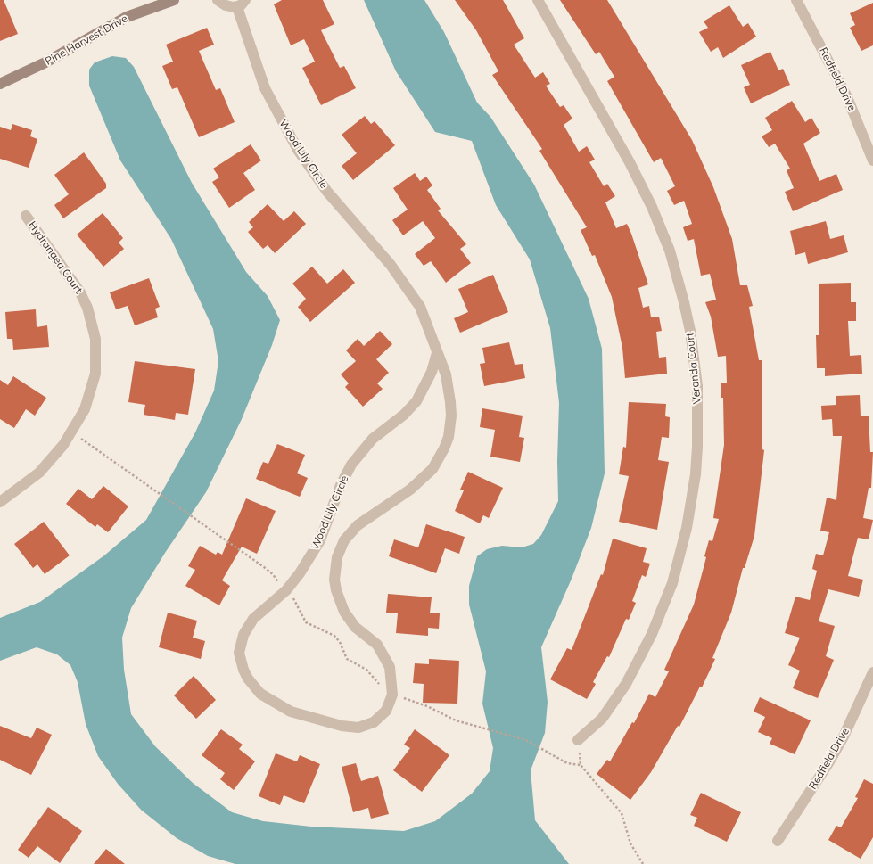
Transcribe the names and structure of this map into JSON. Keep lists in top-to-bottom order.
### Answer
{
  "streets": {
    "street": [
      "Pine Harvest Drive",
      "Redfield Drive",
      "Wood Lily Circle",
      "Hydrangea Court",
      "Veranda Court"
    ]
  }
}
